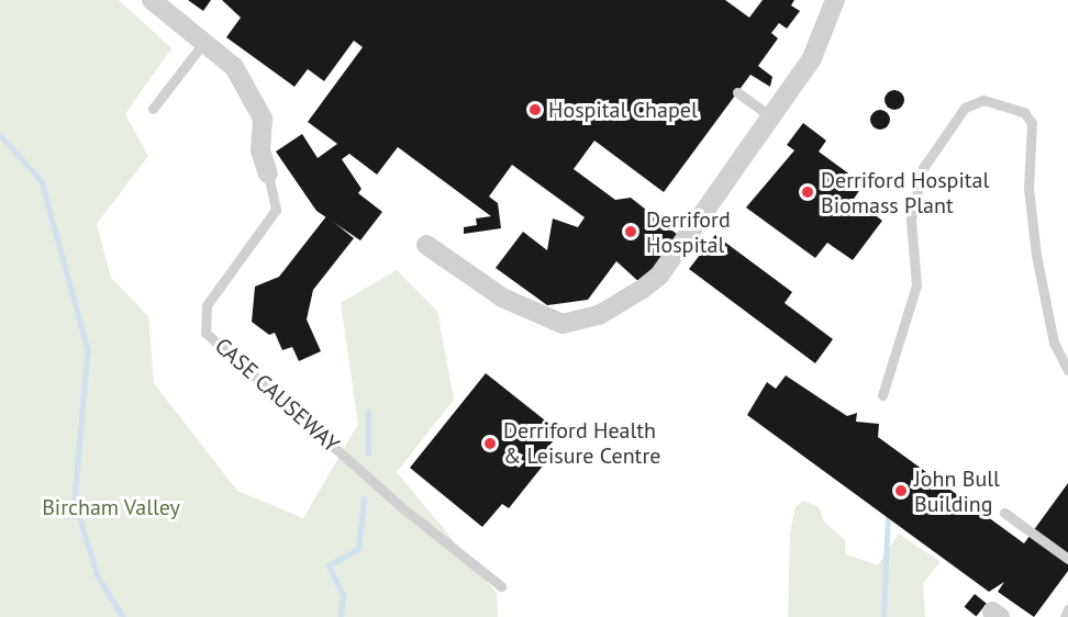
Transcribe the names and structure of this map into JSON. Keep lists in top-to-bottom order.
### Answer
{
  "streets": {
    "street": ["CASE CAUSEWAY"]
  },
  "parks": ["Bircham Valley"],
  "places": [
    "Hospital Chapel",
    "Derriford Hospital Biomass Plant",
    "Derriford Hospital",
    "Derriford Health & Leisure Centre",
    "John Bull Building"
  ]
}
